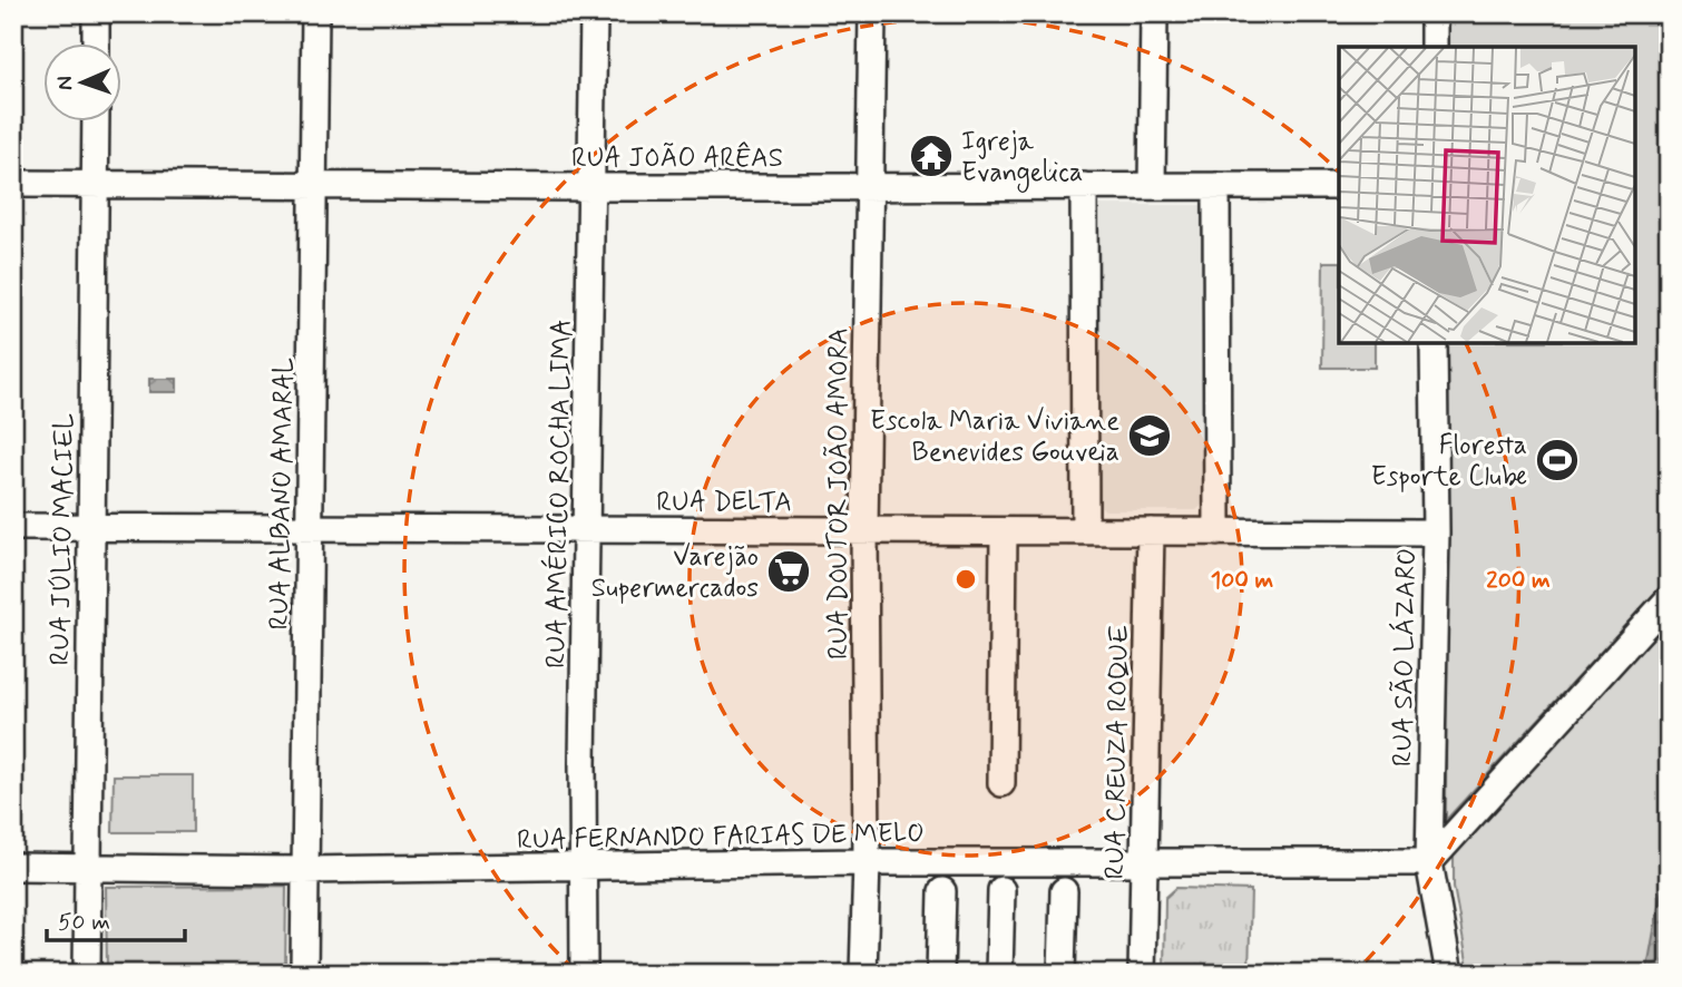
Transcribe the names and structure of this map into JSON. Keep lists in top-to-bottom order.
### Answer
{
  "streets": {
    "street": [
      "RUA JOÃO ARÊAS",
      "RUA ALBANO AMARAL",
      "RUA AMÉRICO ROCHA LIMA",
      "RUA DOUTOR JOÃO AMORA",
      "RUA DELTA",
      "RUA JÚLIO MACIEL",
      "RUA SÃO LÁZARO",
      "RUA CREUZA ROQUE",
      "RUA FERNANDO FARIAS DE MELO"
    ]
  },
  "crossings": [
    ["RUA JOÃO ARÊAS", "RUA ALBANO AMARAL"],
    ["RUA JOÃO ARÊAS", "RUA AMÉRICO ROCHA LIMA"],
    ["RUA JOÃO ARÊAS", "RUA DOUTOR JOÃO AMORA"],
    ["RUA JOÃO ARÊAS", "RUA JÚLIO MACIEL"],
    ["RUA ALBANO AMARAL", "RUA DELTA"],
    ["RUA ALBANO AMARAL", "RUA FERNANDO FARIAS DE MELO"],
    ["RUA AMÉRICO ROCHA LIMA", "RUA DELTA"],
    ["RUA AMÉRICO ROCHA LIMA", "RUA FERNANDO FARIAS DE MELO"],
    ["RUA DOUTOR JOÃO AMORA", "RUA DELTA"],
    ["RUA DOUTOR JOÃO AMORA", "RUA FERNANDO FARIAS DE MELO"],
    ["RUA DELTA", "RUA JÚLIO MACIEL"],
    ["RUA DELTA", "RUA SÃO LÁZARO"],
    ["RUA DELTA", "RUA CREUZA ROQUE"],
    ["RUA JÚLIO MACIEL", "RUA FERNANDO FARIAS DE MELO"],
    ["RUA SÃO LÁZARO", "RUA FERNANDO FARIAS DE MELO"],
    ["RUA CREUZA ROQUE", "RUA FERNANDO FARIAS DE MELO"]
  ],
  "places": {
    "temple": ["Igreja Evangelica"],
    "school or university": ["Escola Maria Viviane Benevides Gouveia"],
    "sports": ["Floresta Esporte Clube"],
    "supermarket": ["Varejão Supermercados"]
  },
  "scale_bar": "50 m",
  "north": "left",
  "rings": ["100 m", "200 m"]
}
